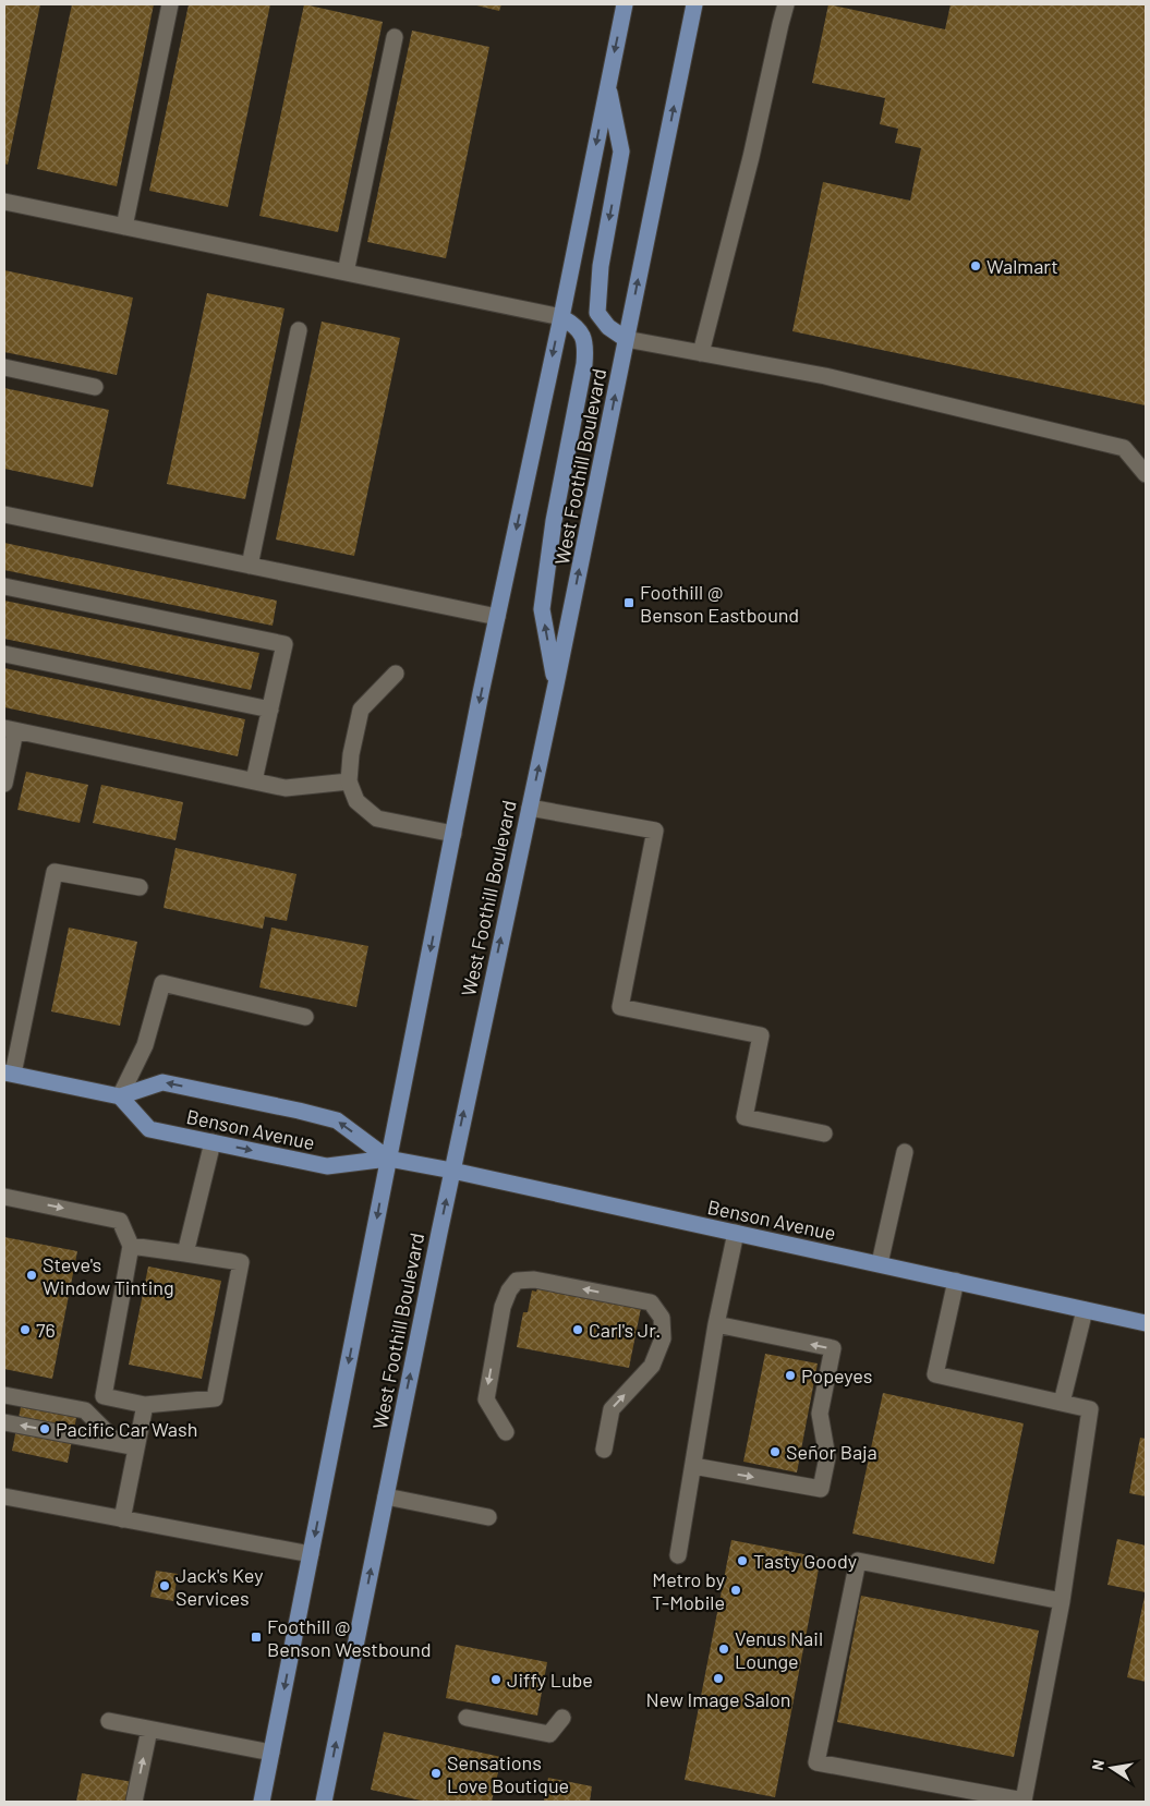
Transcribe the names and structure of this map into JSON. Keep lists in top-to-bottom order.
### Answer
{
  "streets": {
    "main road": ["West Foothill Boulevard", "Benson Avenue"]
  },
  "crossings": [
    ["West Foothill Boulevard", "Benson Avenue"]
  ],
  "places": {
    "other": [
      "Walmart",
      "Steve's Window Tinting",
      "76",
      "Carl's Jr.",
      "Popeyes",
      "Pacific Car Wash",
      "Señor Baja",
      "Tasty Goody",
      "Jack's Key Services",
      "Metro by T-Mobile",
      "Venus Nail Lounge",
      "New Image Salon",
      "Jiffy Lube",
      "Sensations Love Boutique"
    ],
    "transit": ["Foothill @ Benson Eastbound", "Foothill @ Benson Westbound"]
  },
  "north": "left"
}
